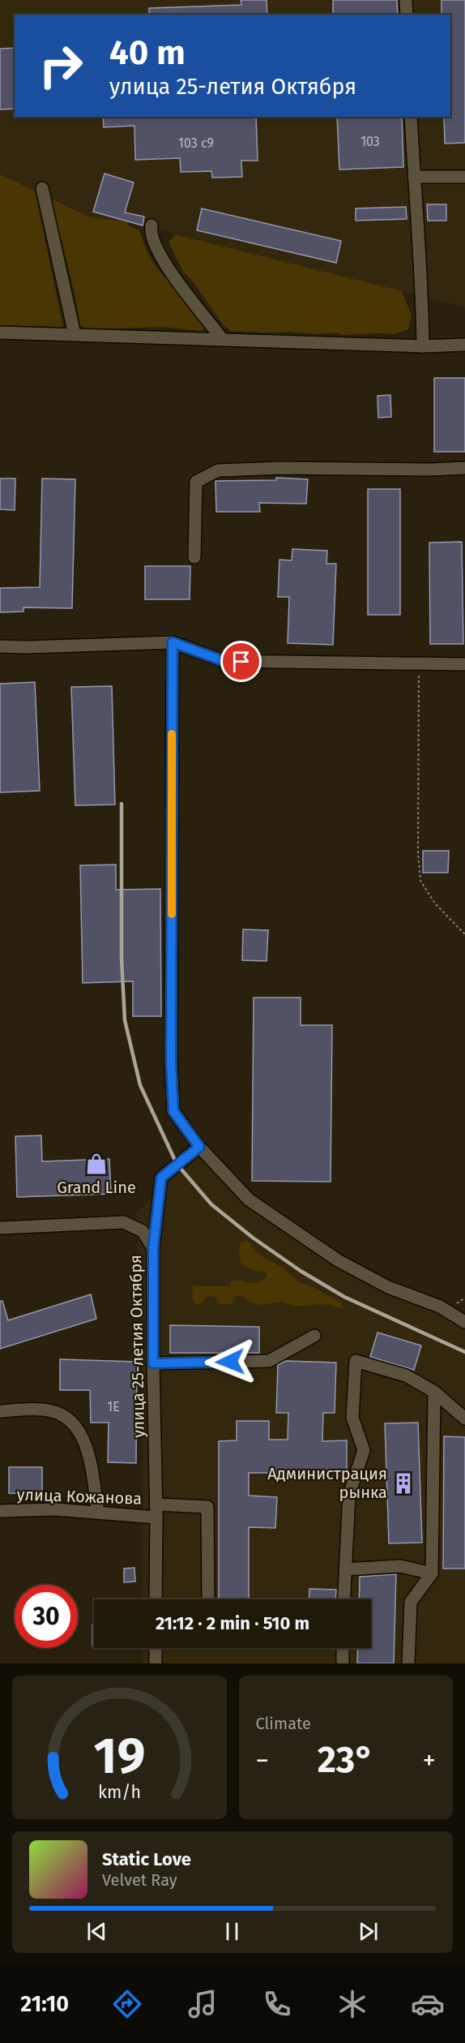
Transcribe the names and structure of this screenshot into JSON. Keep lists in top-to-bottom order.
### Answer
{
  "streets": {
    "street": ["улица 25-летия Октября", "улица Кожанова"]
  },
  "crossings": [
    ["улица 25-летия Октября", "улица Кожанова"]
  ],
  "places": {
    "shop": ["Grand Line"],
    "building": ["Администрация рынка"]
  },
  "house_numbers": ["103", "103 с9", "1Е"],
  "page": {
    "turn": ["40 m", "улица 25-летия Октября"],
    "limit": "30",
    "trip": "21:12 · 2 min · 510 m",
    "tile": "Climate",
    "heat": ["−", "23°", "+"],
    "song": ["Static Love", "Velvet Ray"],
    "tabs": "21:10",
    "gauge": ["19", "km/h"]
  }
}
